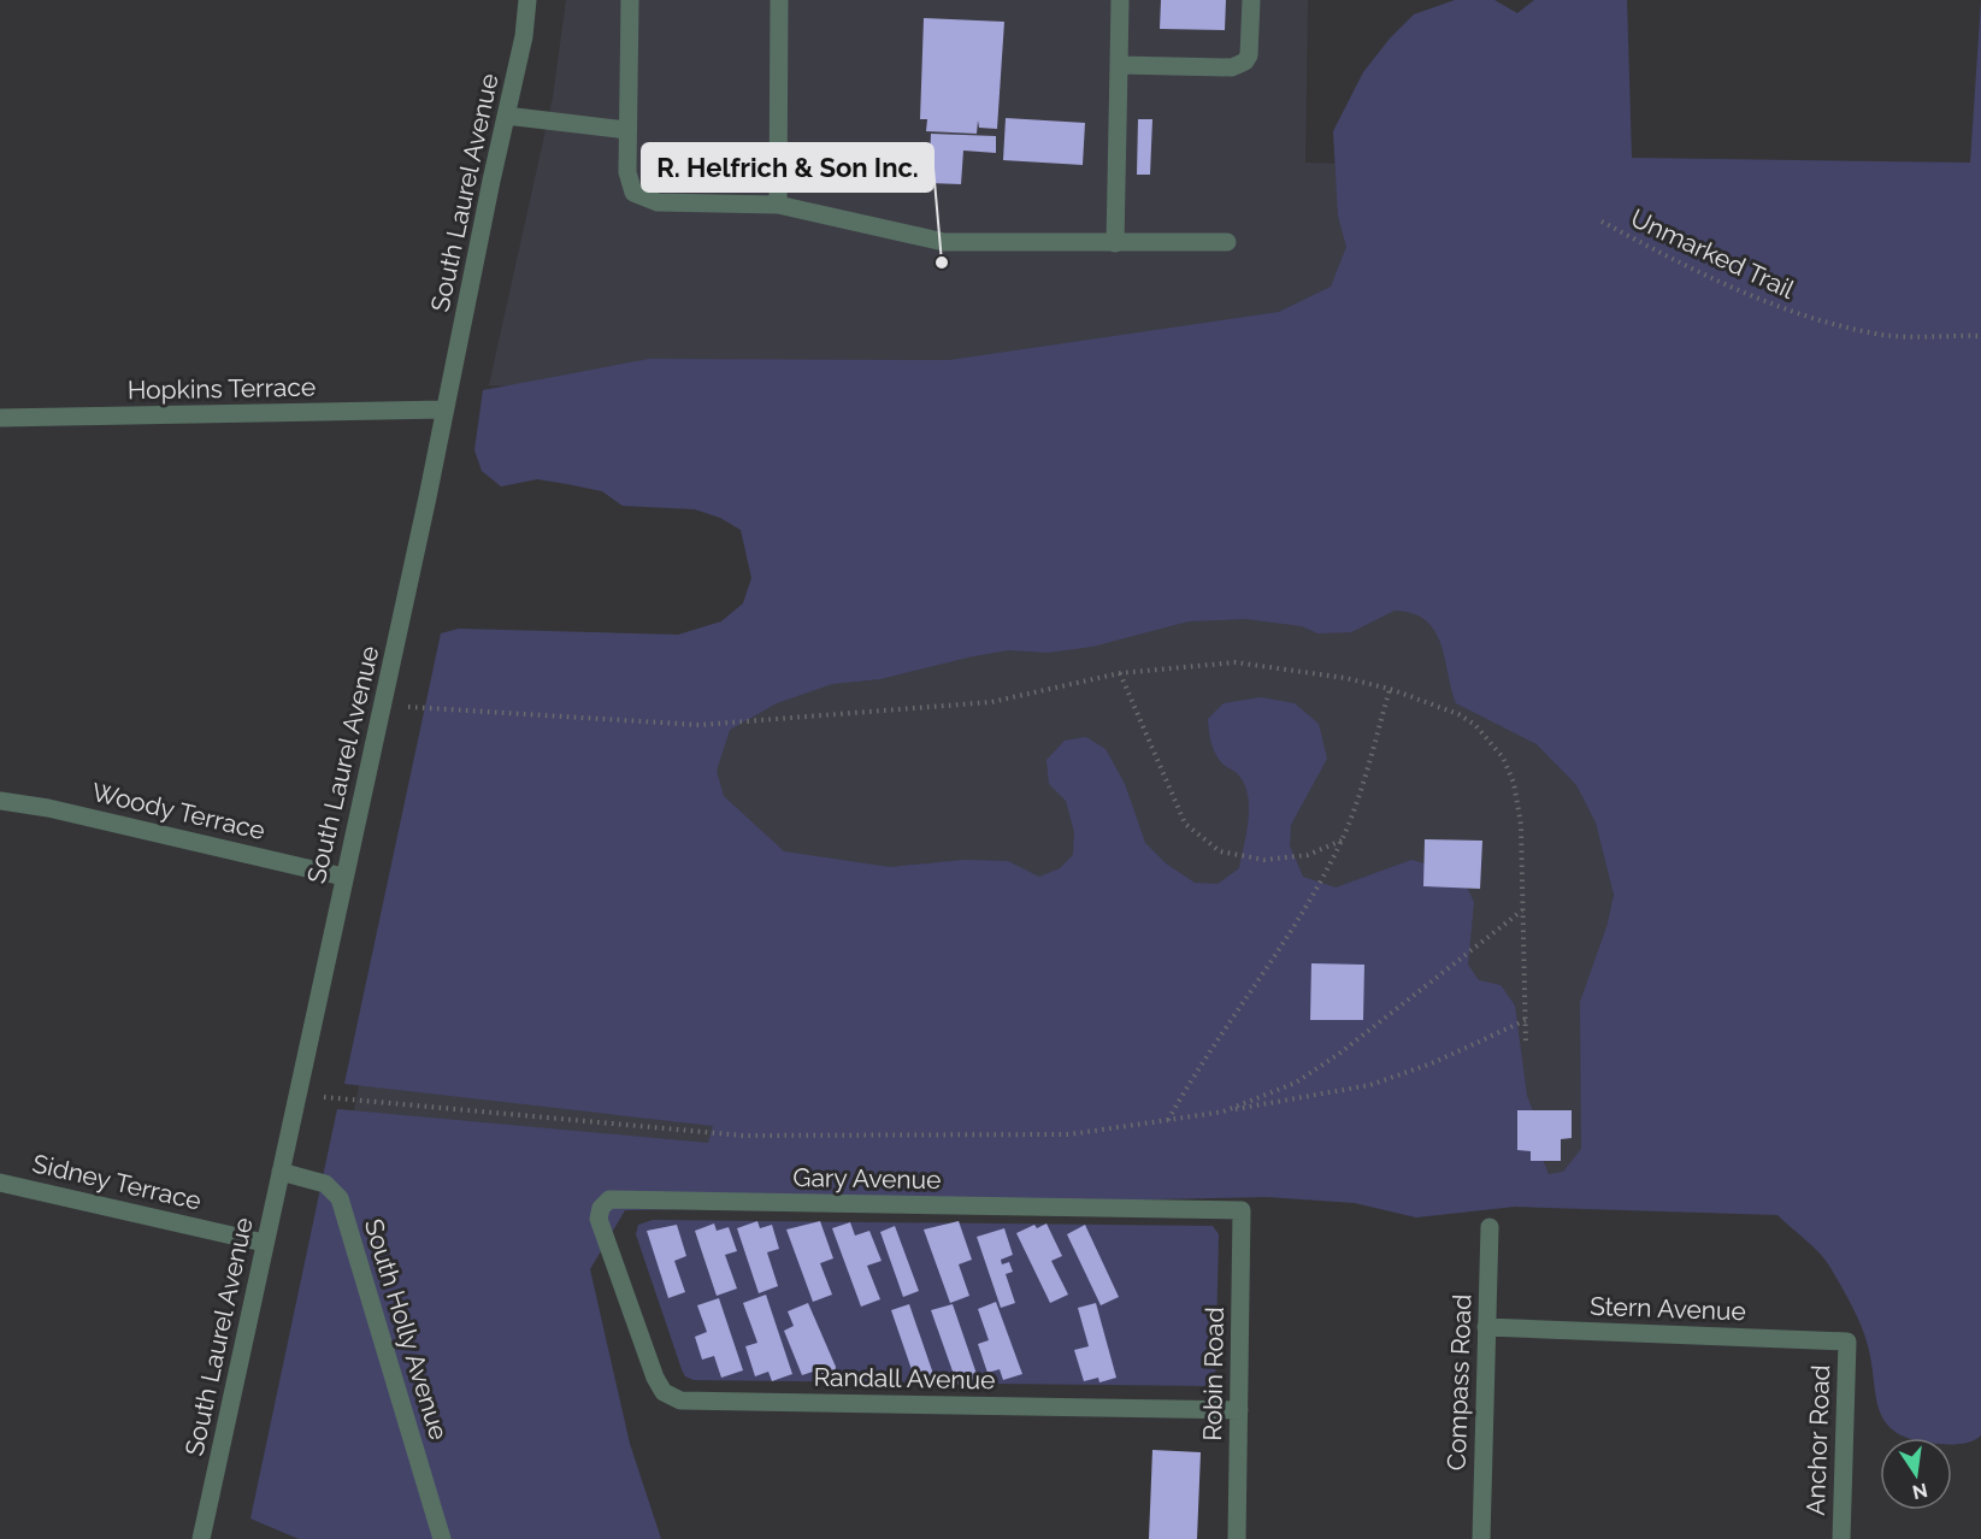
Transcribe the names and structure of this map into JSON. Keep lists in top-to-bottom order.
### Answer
{
  "streets": {
    "street": [
      "South Laurel Avenue",
      "Hopkins Terrace",
      "Woody Terrace",
      "Gary Avenue",
      "Sidney Terrace",
      "Stern Avenue",
      "South Holly Avenue",
      "Robin Road",
      "Randall Avenue",
      "Compass Road",
      "Anchor Road"
    ],
    "path": ["Unmarked Trail"]
  },
  "crossings": [
    ["South Laurel Avenue", "Hopkins Terrace"],
    ["South Laurel Avenue", "Woody Terrace"],
    ["South Laurel Avenue", "Sidney Terrace"],
    ["South Laurel Avenue", "South Holly Avenue"],
    ["Gary Avenue", "Robin Road"],
    ["Gary Avenue", "Randall Avenue"],
    ["Stern Avenue", "Compass Road"],
    ["Stern Avenue", "Anchor Road"],
    ["Robin Road", "Randall Avenue"]
  ],
  "places": ["R. Helfrich & Son Inc."],
  "north": "bottom"
}
